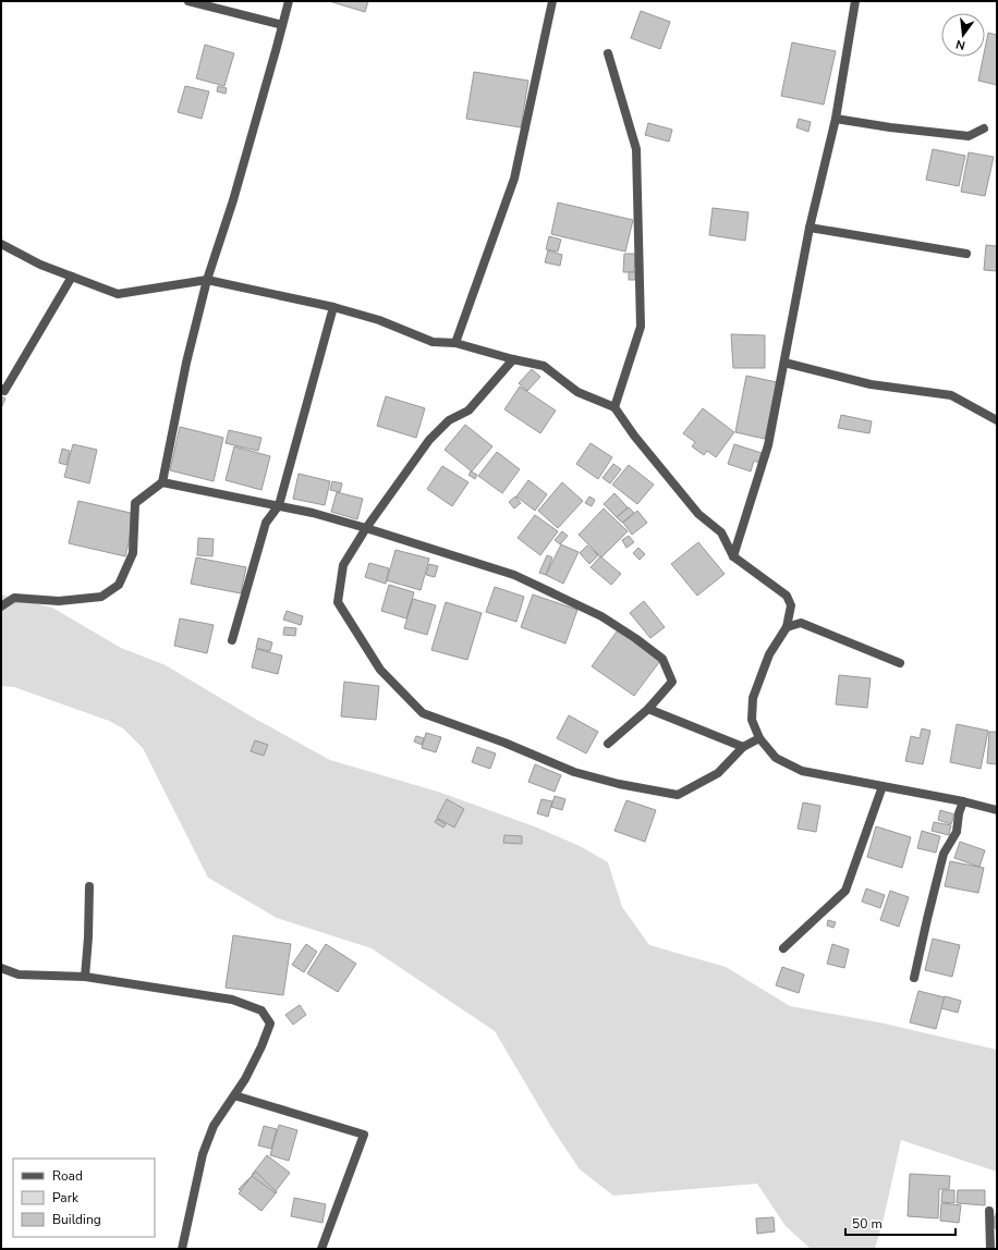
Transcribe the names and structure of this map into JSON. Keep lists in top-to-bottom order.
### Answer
{
  "legend": ["Road", "Park", "Building"],
  "scale_bar": "50 m",
  "north": "bottom"
}
